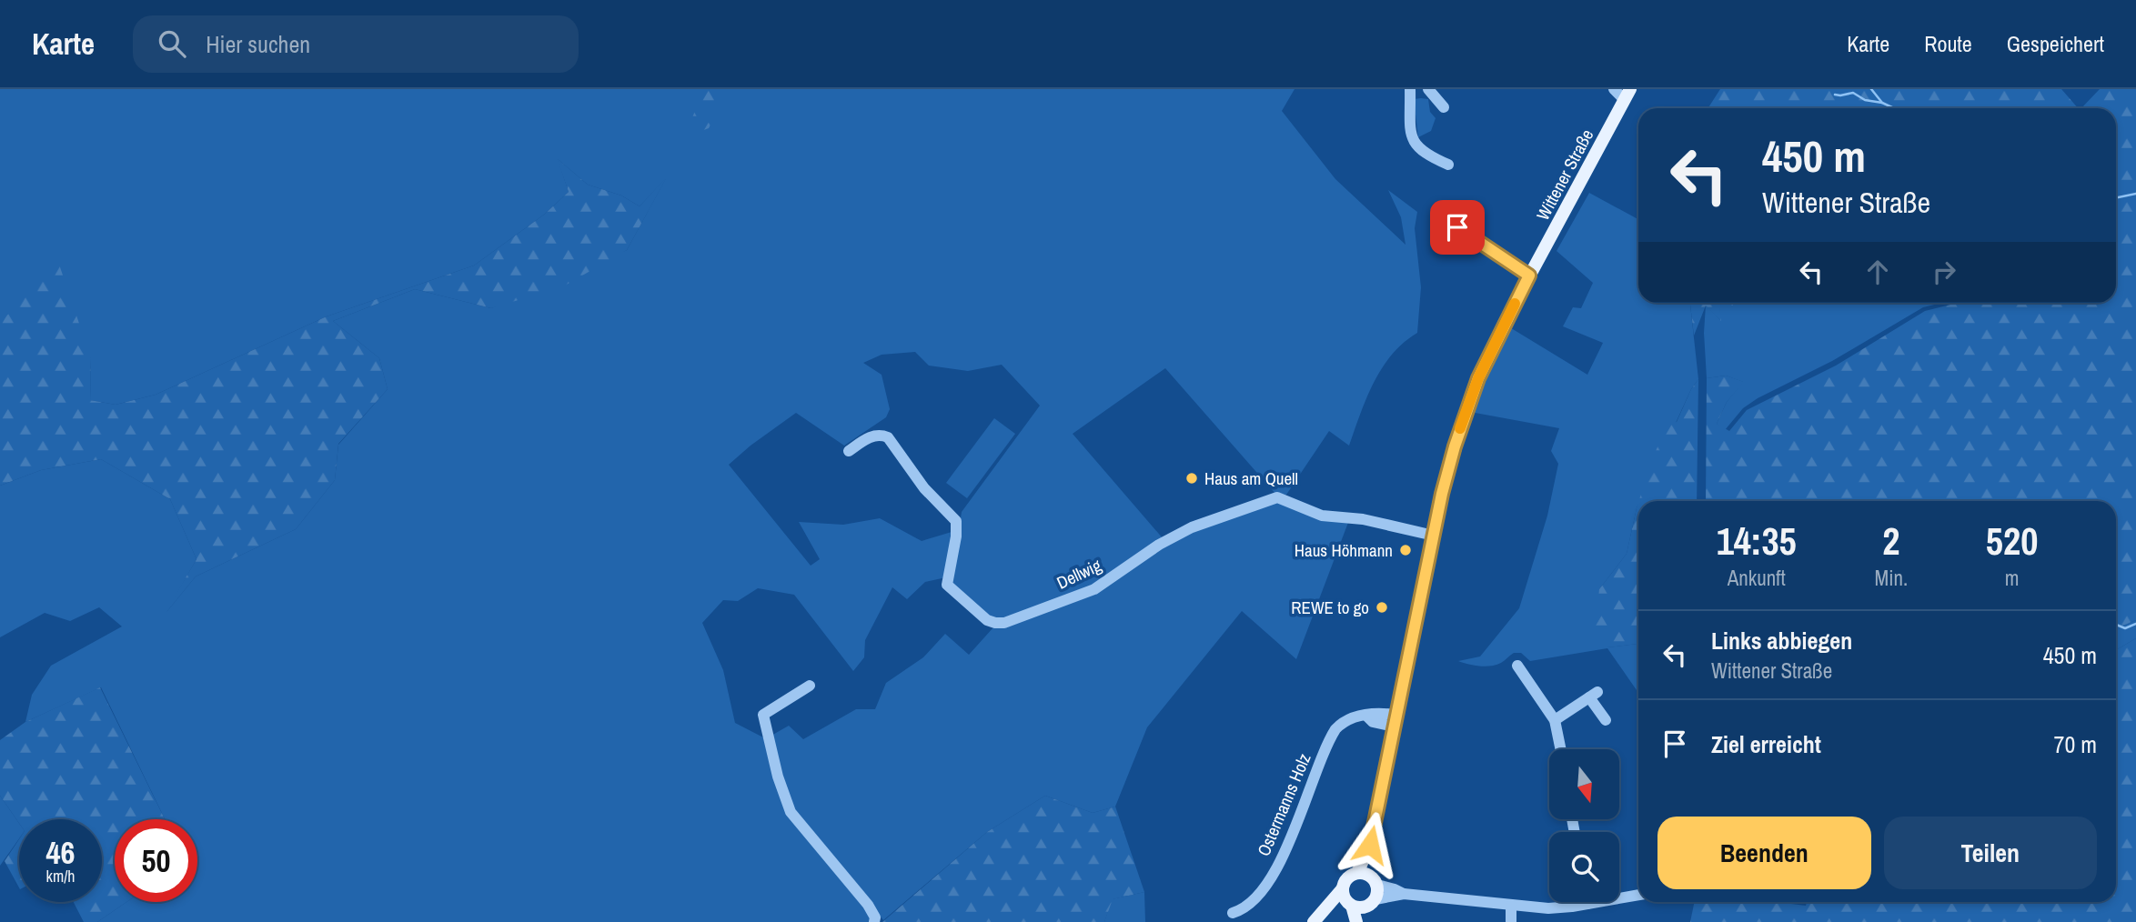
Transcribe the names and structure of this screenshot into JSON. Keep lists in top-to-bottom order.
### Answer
{
  "streets": {
    "main road": ["Wittener Straße"],
    "street": ["Dellwig", "Ostermanns Holz"]
  },
  "crossings": [
    ["Wittener Straße", "Dellwig"],
    ["Wittener Straße", "Ostermanns Holz"]
  ],
  "places": ["Haus am Quell", "Haus Höhmann", "REWE to go"],
  "north": "bottom",
  "page": {
    "header": "Karte",
    "search": "Hier suchen",
    "nav": ["Karte", "Route", "Gespeichert"],
    "turn": ["450 m", "Wittener Straße"],
    "eta": [
      "14:35",
      "Ankunft",
      "2",
      "Min.",
      "520",
      "m"
    ],
    "list": [
      {
        "name": "Links abbiegen",
        "note": "Wittener Straße",
        "value": "450 m"
      },
      {
        "name": "Ziel erreicht",
        "value": "70 m"
      }
    ],
    "buttons": ["Beenden", "Teilen"],
    "speed": "46 km/h",
    "limit": "50"
  }
}
